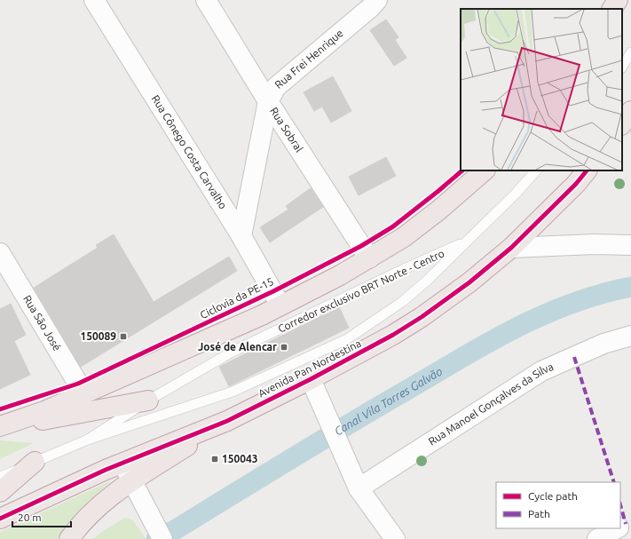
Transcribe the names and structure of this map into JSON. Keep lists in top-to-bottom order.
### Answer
{
  "streets": {
    "highway": ["Avenida Pan Nordestina"],
    "street": [
      "Rua Frei Henrique",
      "Rua Sobral",
      "Rua Cônego Costa Carvalho",
      "Rua São José",
      "Rua Manoel Gonçalves da Silva"
    ],
    "lane": ["Corredor exclusivo BRT Norte - Centro"],
    "cycle path": ["Ciclovia da PE-15"]
  },
  "crossings": [
    ["Rua Frei Henrique", "Rua Sobral"],
    ["Rua Frei Henrique", "Rua Cônego Costa Carvalho"]
  ],
  "water": ["Canal Vila Torres Galvão"],
  "places": {
    "transit": ["150089", "José de Alencar", "150043"]
  },
  "legend": ["Cycle path", "Path"],
  "scale_bar": "20 m"
}
